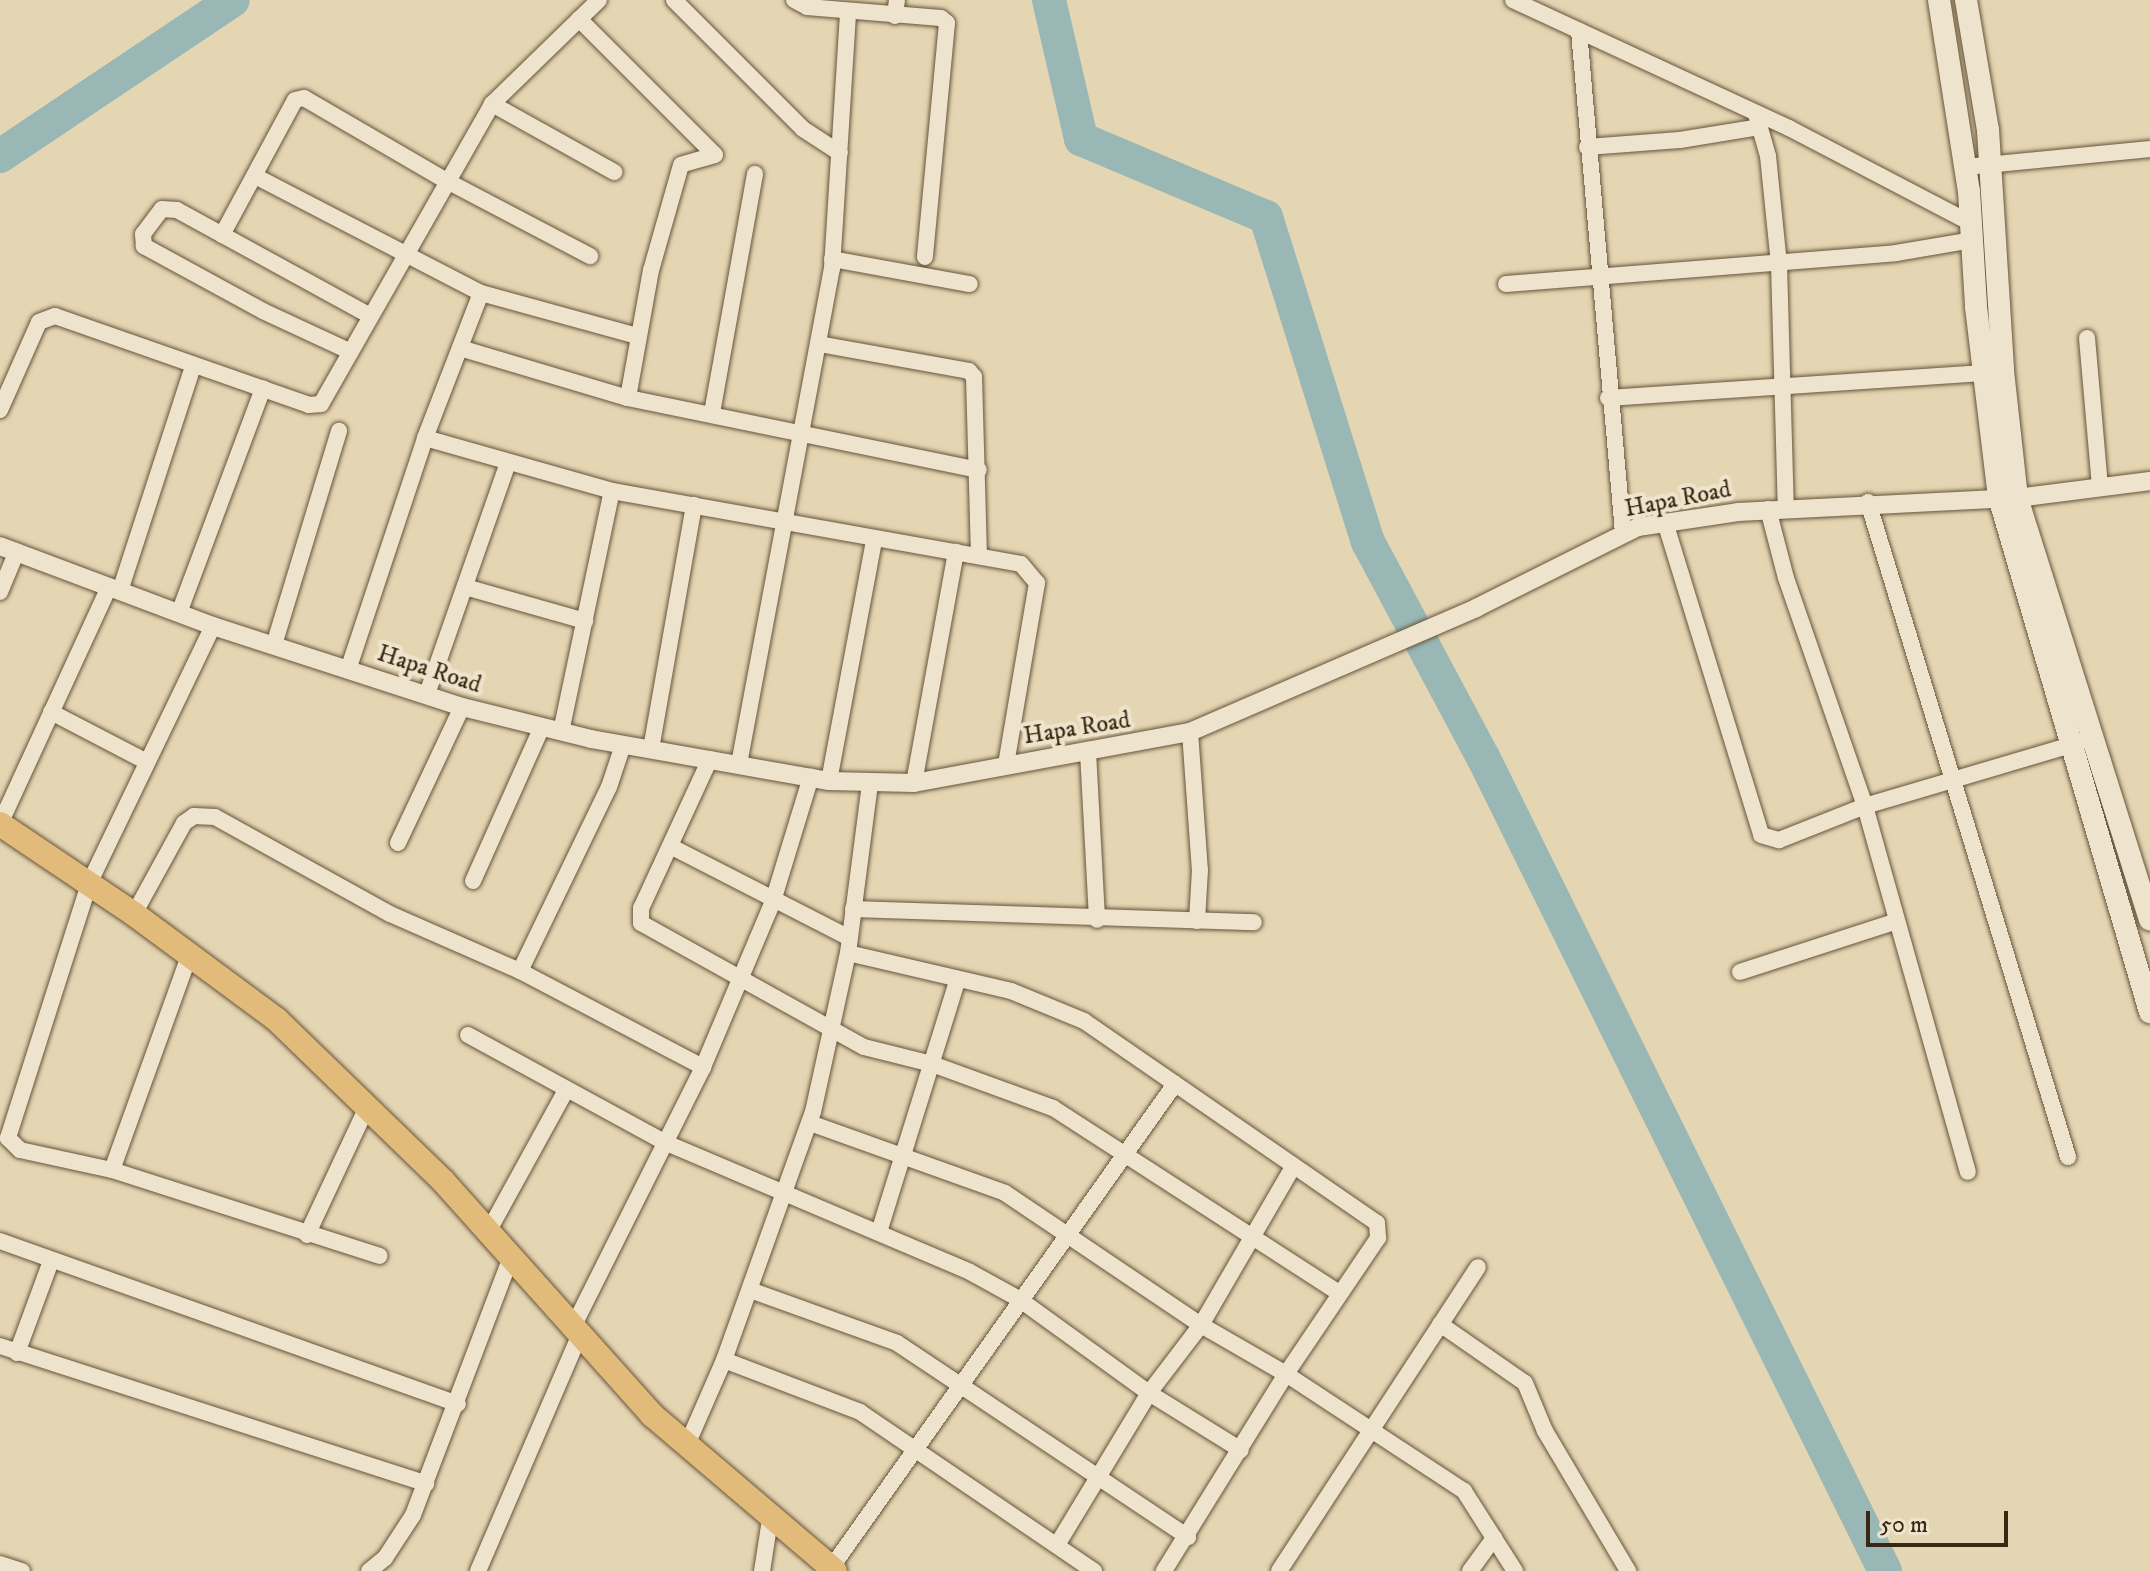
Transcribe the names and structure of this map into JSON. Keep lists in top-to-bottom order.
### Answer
{
  "streets": {
    "street": ["Hapa Road"]
  },
  "scale_bar": "50 m"
}
